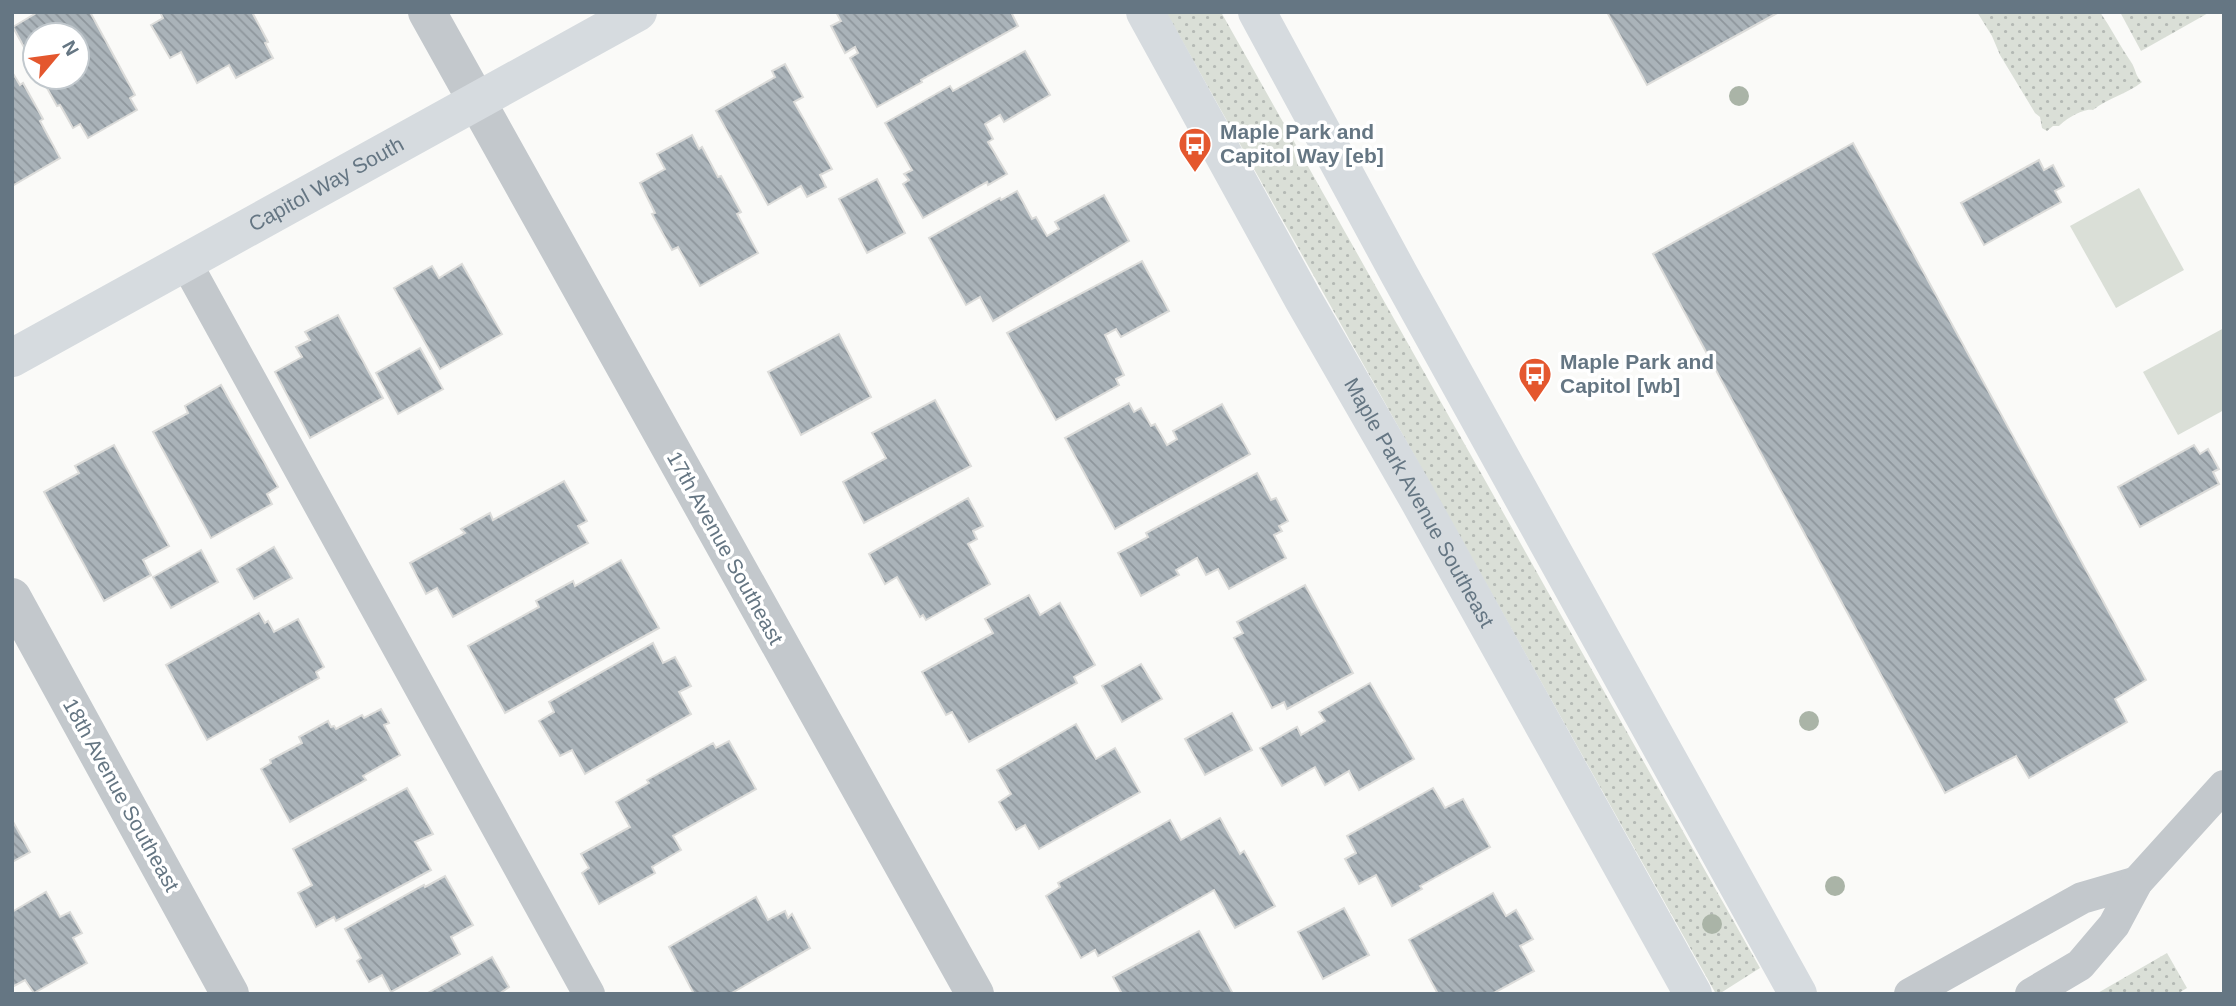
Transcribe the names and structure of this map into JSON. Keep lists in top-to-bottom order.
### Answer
{
  "streets": {
    "street": [
      "Capitol Way South",
      "Maple Park Avenue Southeast",
      "17th Avenue Southeast",
      "18th Avenue Southeast"
    ]
  },
  "crossings": [
    ["Capitol Way South", "17th Avenue Southeast"]
  ],
  "places": {
    "bus stop": ["Maple Park and Capitol Way [eb]", "Maple Park and Capitol [wb]"]
  },
  "north": "top right"
}
